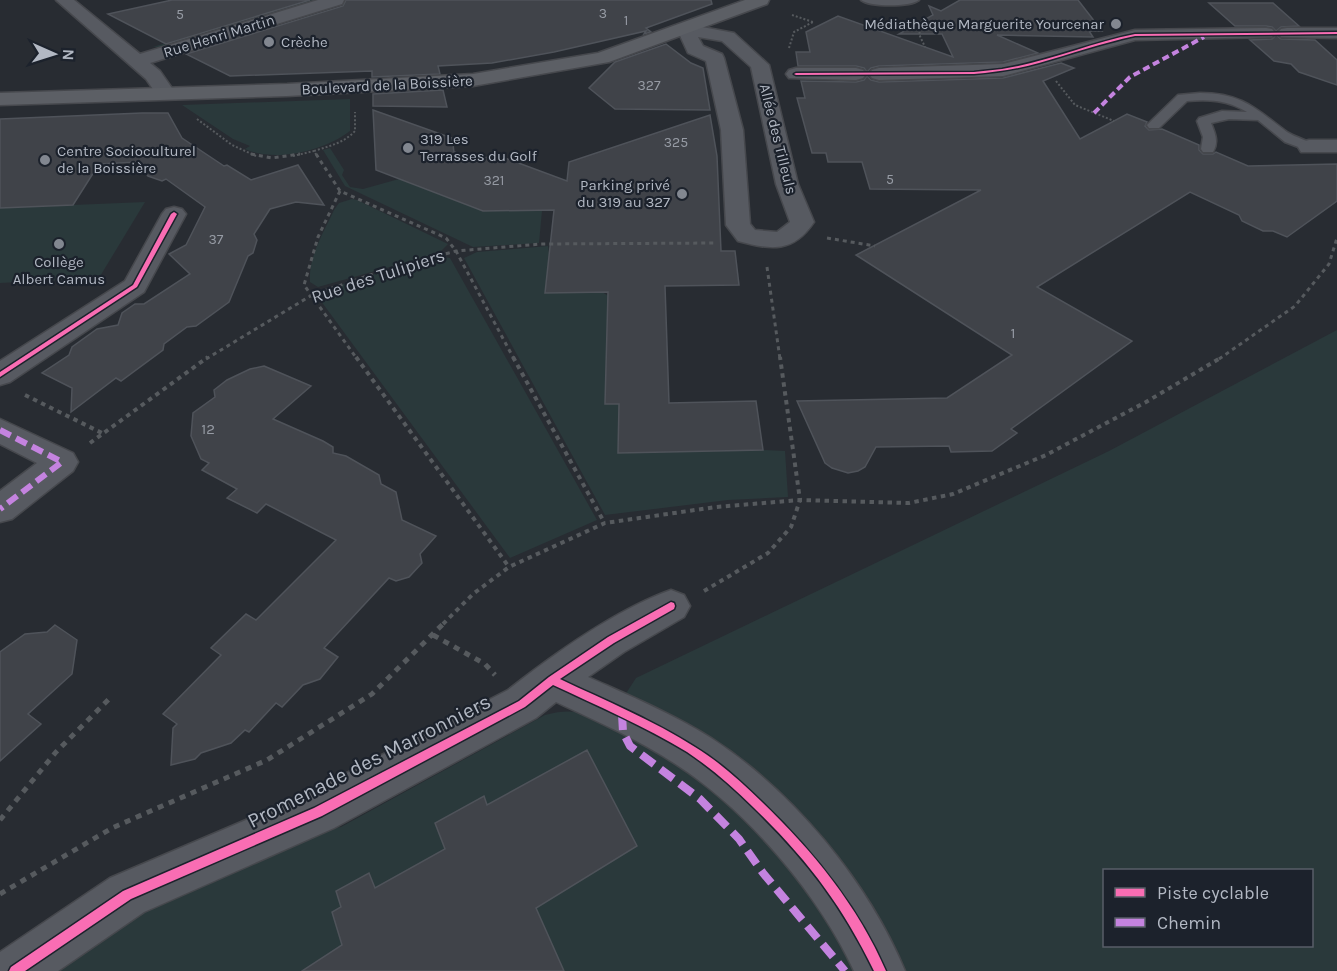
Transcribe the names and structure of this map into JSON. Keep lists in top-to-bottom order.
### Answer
{
  "streets": {
    "main road": ["Boulevard de la Boissière"],
    "street": ["Rue Henri Martin", "Allée des Tilleuls", "Promenade des Marronniers"],
    "path": ["Rue des Tulipiers"]
  },
  "crossings": [
    ["Boulevard de la Boissière", "Allée des Tilleuls"]
  ],
  "places": [
    "Médiathèque Marguerite Yourcenar",
    "Crèche",
    "319 Les Terrasses du Golf",
    "Centre Socioculturel de la Boissière",
    "Parking privé du 319 au 327",
    "Collège Albert Camus"
  ],
  "house_numbers": [
    "3",
    "5",
    "1",
    "327",
    "325",
    "5",
    "321",
    "37",
    "1",
    "12"
  ],
  "legend": ["Piste cyclable", "Chemin"],
  "north": "right"
}
